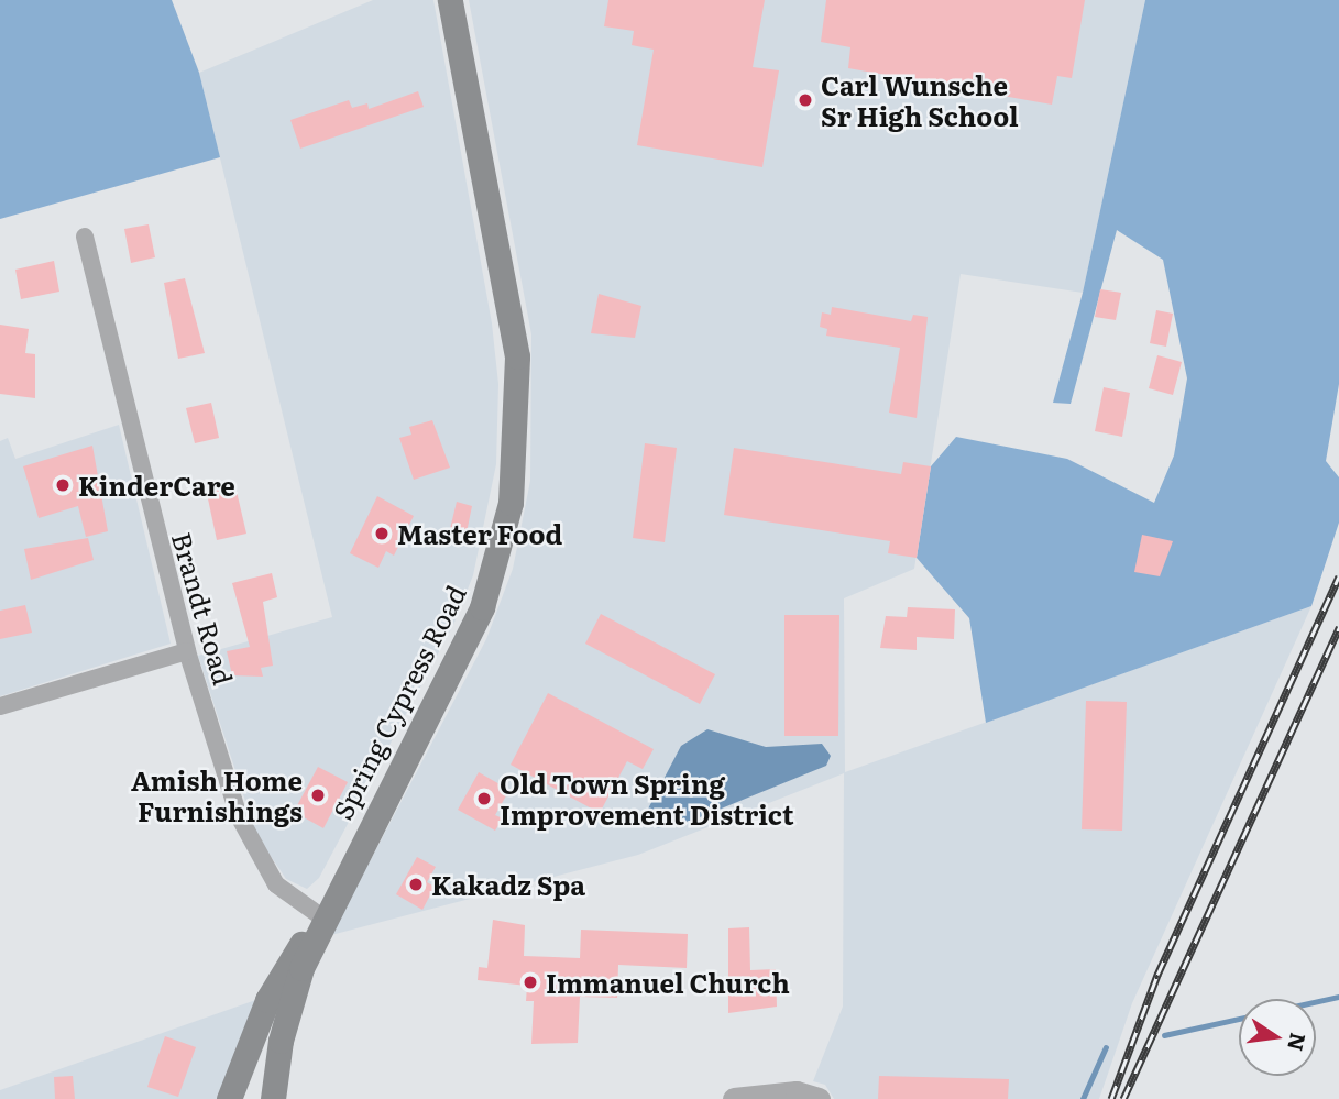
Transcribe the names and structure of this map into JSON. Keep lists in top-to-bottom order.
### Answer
{
  "streets": {
    "main road": ["Spring Cypress Road"],
    "street": ["Brandt Road"]
  },
  "crossings": [
    ["Brandt Road", "Spring Cypress Road"]
  ],
  "places": [
    "Carl Wunsche Sr High School",
    "KinderCare",
    "Master Food",
    "Amish Home Furnishings",
    "Old Town Spring Improvement District",
    "Kakadz Spa",
    "Immanuel Church"
  ],
  "north": "right"
}
